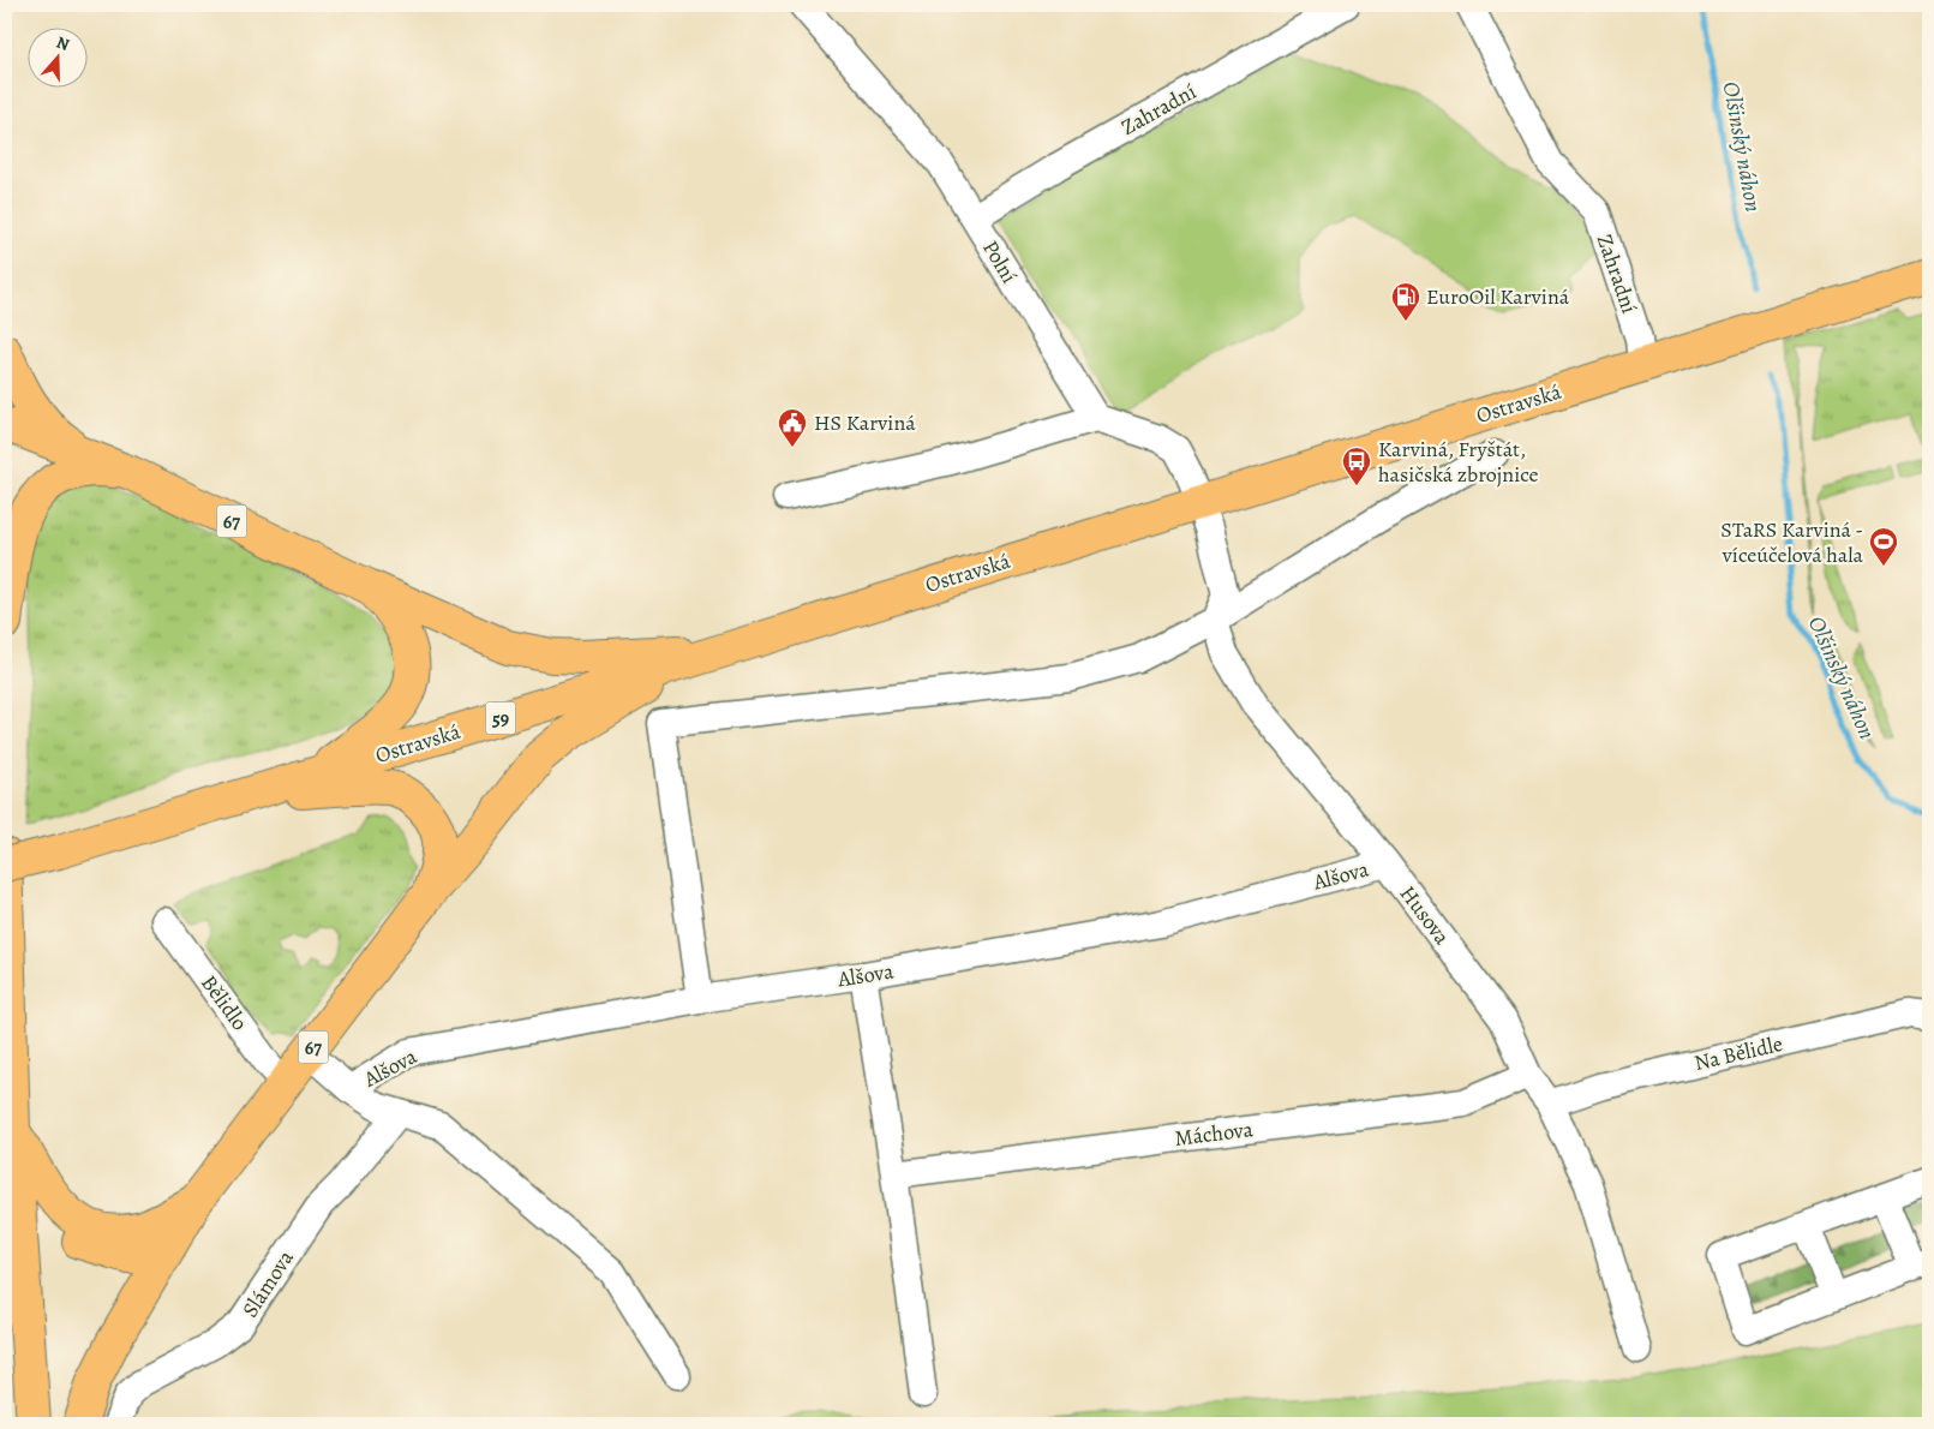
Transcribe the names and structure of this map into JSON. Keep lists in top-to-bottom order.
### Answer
{
  "streets": {
    "main road": ["Ostravská", "67", "59"],
    "street": [
      "Zahradní",
      "Polní",
      "Alšova",
      "Husova",
      "Bělidlo",
      "Na Bělidle",
      "Máchova",
      "Slámova"
    ]
  },
  "crossings": [
    ["Zahradní", "Polní"],
    ["Zahradní", "Ostravská"],
    ["Ostravská", "Alšova"],
    ["Ostravská", "Husova"],
    ["67", "Bělidlo"],
    ["Alšova", "Husova"],
    ["Husova", "Na Bělidle"],
    ["Husova", "Máchova"]
  ],
  "water": ["Olšinský náhon"],
  "places": {
    "fuel station": ["EuroOil Karviná"],
    "public building": ["HS Karviná"],
    "bus stop": ["Karviná, Fryštát, hasičská zbrojnice"],
    "sports": ["STaRS Karviná - víceúčelová hala"]
  },
  "north": "top"
}
